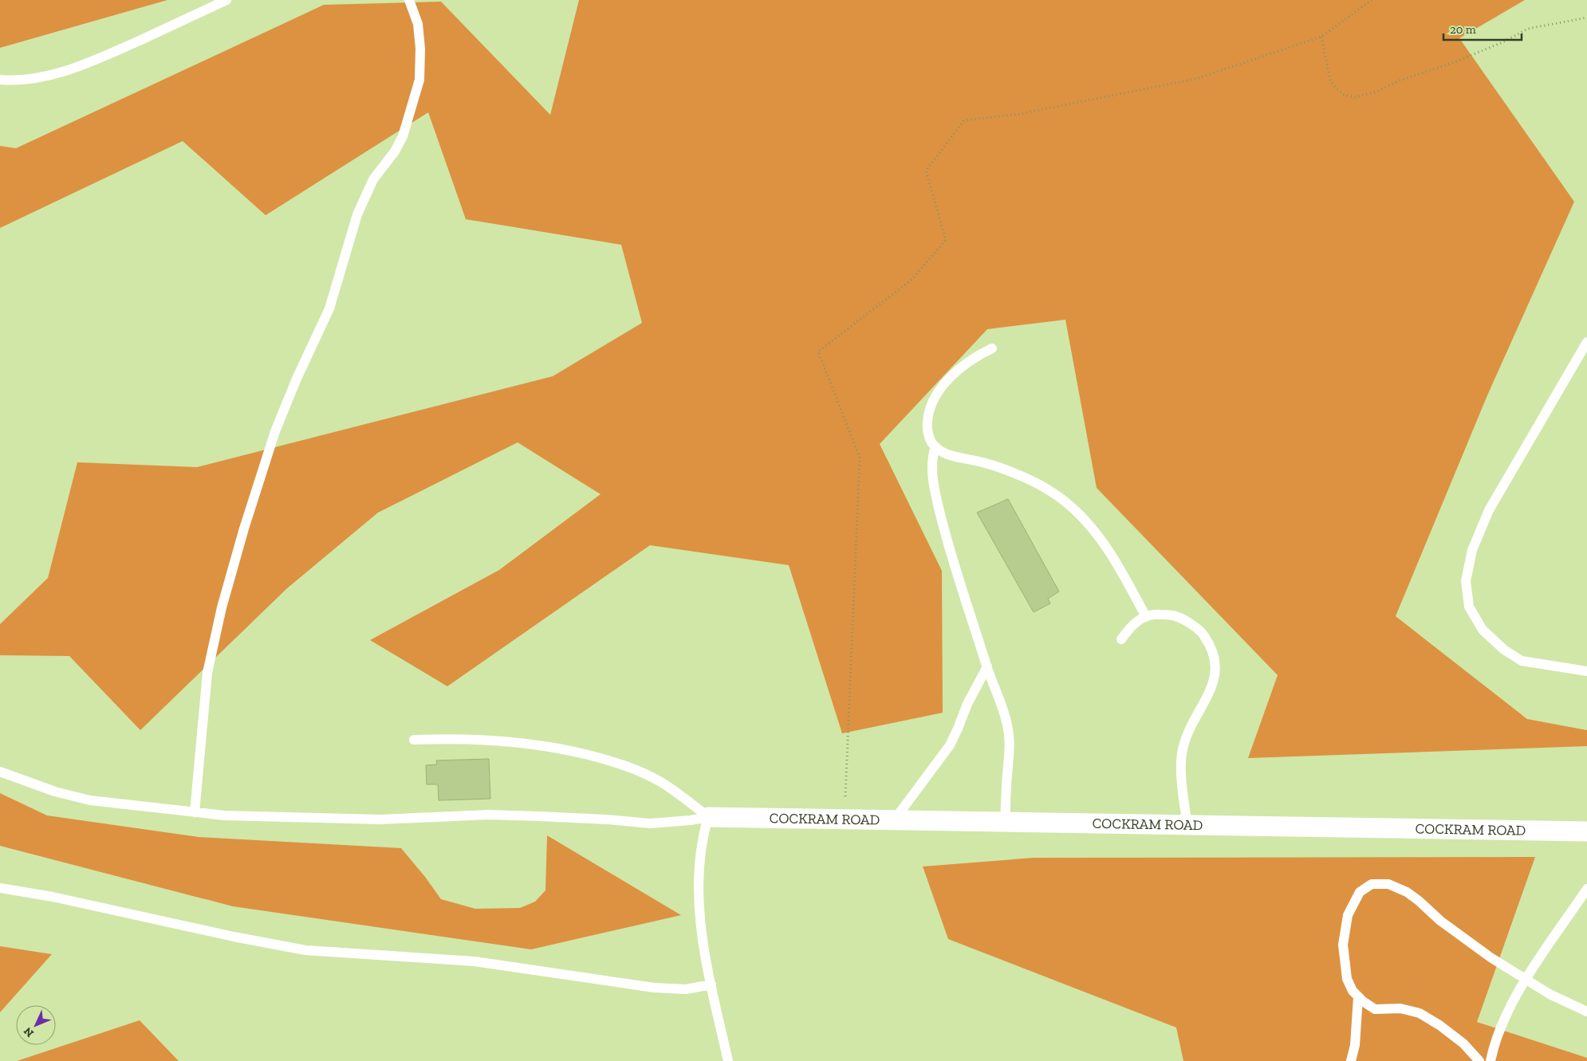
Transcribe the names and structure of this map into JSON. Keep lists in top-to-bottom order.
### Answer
{
  "streets": {
    "street": ["COCKRAM ROAD"]
  },
  "scale_bar": "20 m",
  "north": "bottom left"
}
